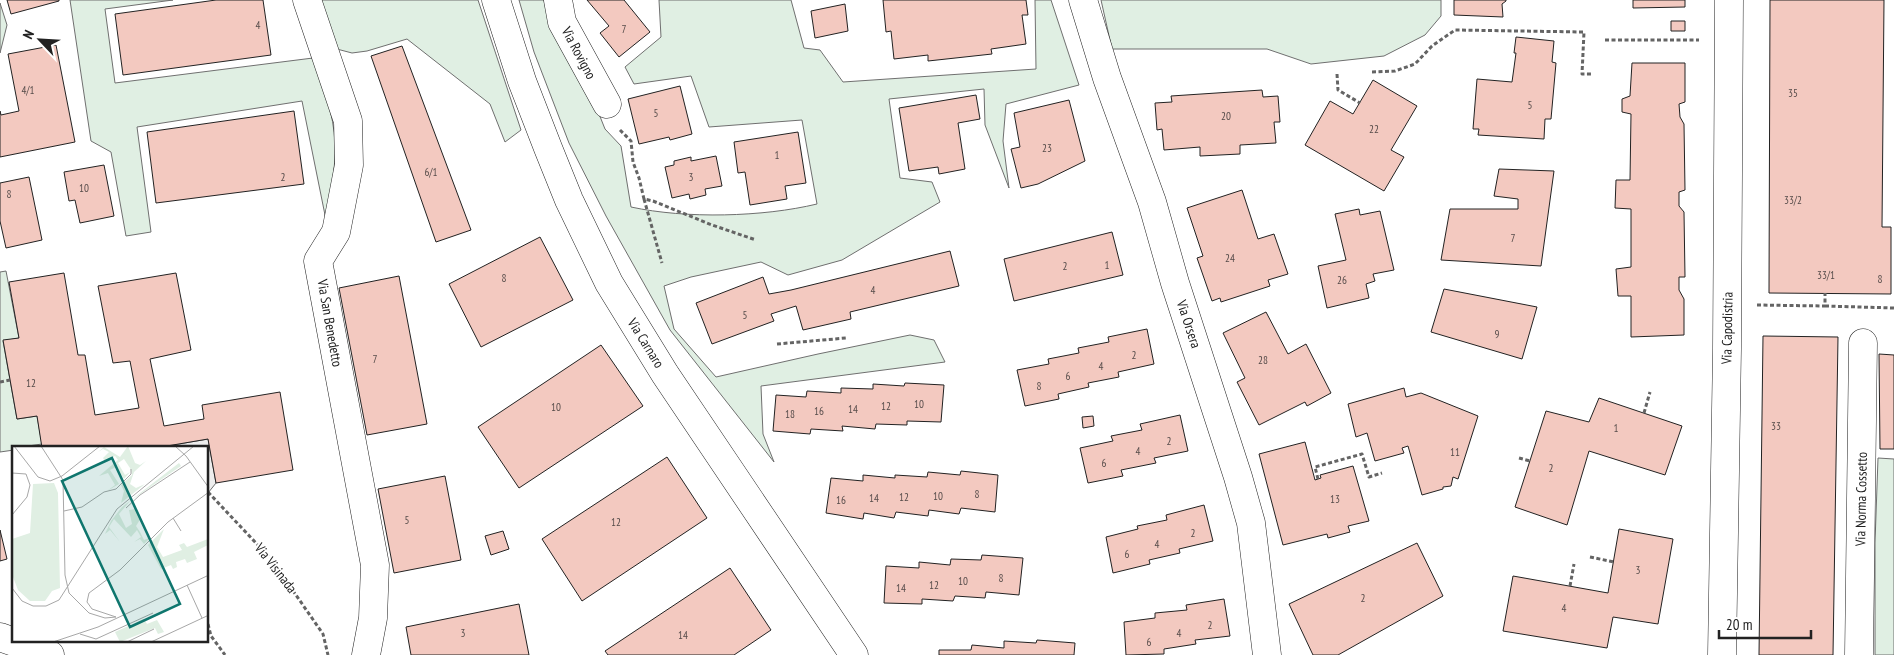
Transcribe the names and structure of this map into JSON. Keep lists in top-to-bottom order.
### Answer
{
  "streets": {
    "street": [
      "Via Rovigno",
      "Via San Benedetto",
      "Via Orsera",
      "Via Capodistria",
      "Via Carnaro",
      "Via Norma Cossetto"
    ],
    "path": ["Via Visinada"]
  },
  "house_numbers": [
    "4",
    "7",
    "4/1",
    "35",
    "5",
    "5",
    "20",
    "22",
    "23",
    "1",
    "6/1",
    "2",
    "3",
    "10",
    "8",
    "33/2",
    "7",
    "24",
    "1",
    "2",
    "33/1",
    "8",
    "8",
    "26",
    "4",
    "5",
    "9",
    "2",
    "7",
    "28",
    "4",
    "6",
    "12",
    "8",
    "10",
    "12",
    "10",
    "14",
    "16",
    "18",
    "33",
    "1",
    "2",
    "4",
    "11",
    "6",
    "2",
    "8",
    "10",
    "12",
    "14",
    "13",
    "16",
    "5",
    "12",
    "2",
    "4",
    "6",
    "3",
    "8",
    "10",
    "12",
    "14",
    "2",
    "4",
    "2",
    "3",
    "4",
    "14",
    "6"
  ],
  "scale_bar": "20 m",
  "north": "top left"
}
